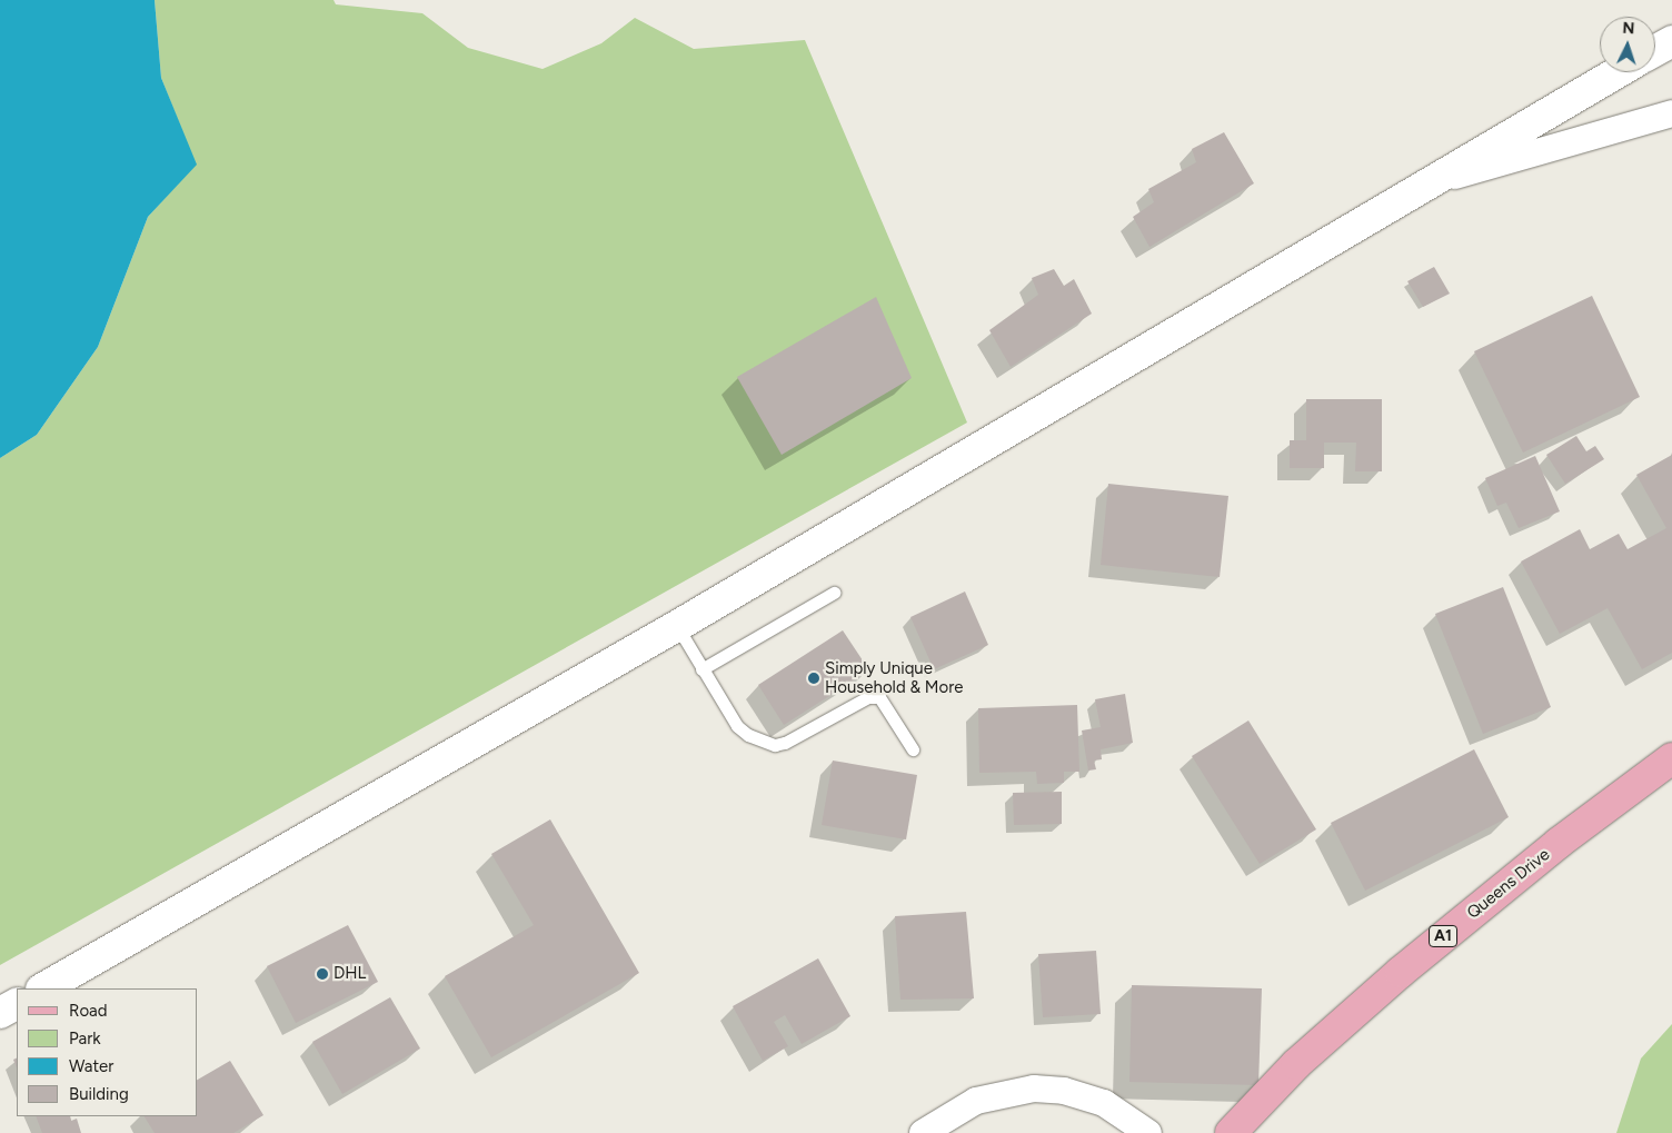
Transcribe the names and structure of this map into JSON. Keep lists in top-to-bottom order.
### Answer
{
  "streets": {
    "main road": ["Queens Drive", "A1"]
  },
  "places": ["Simply Unique Household & More", "DHL"],
  "legend": [
    "Road",
    "Park",
    "Water",
    "Building"
  ],
  "north": "top"
}
